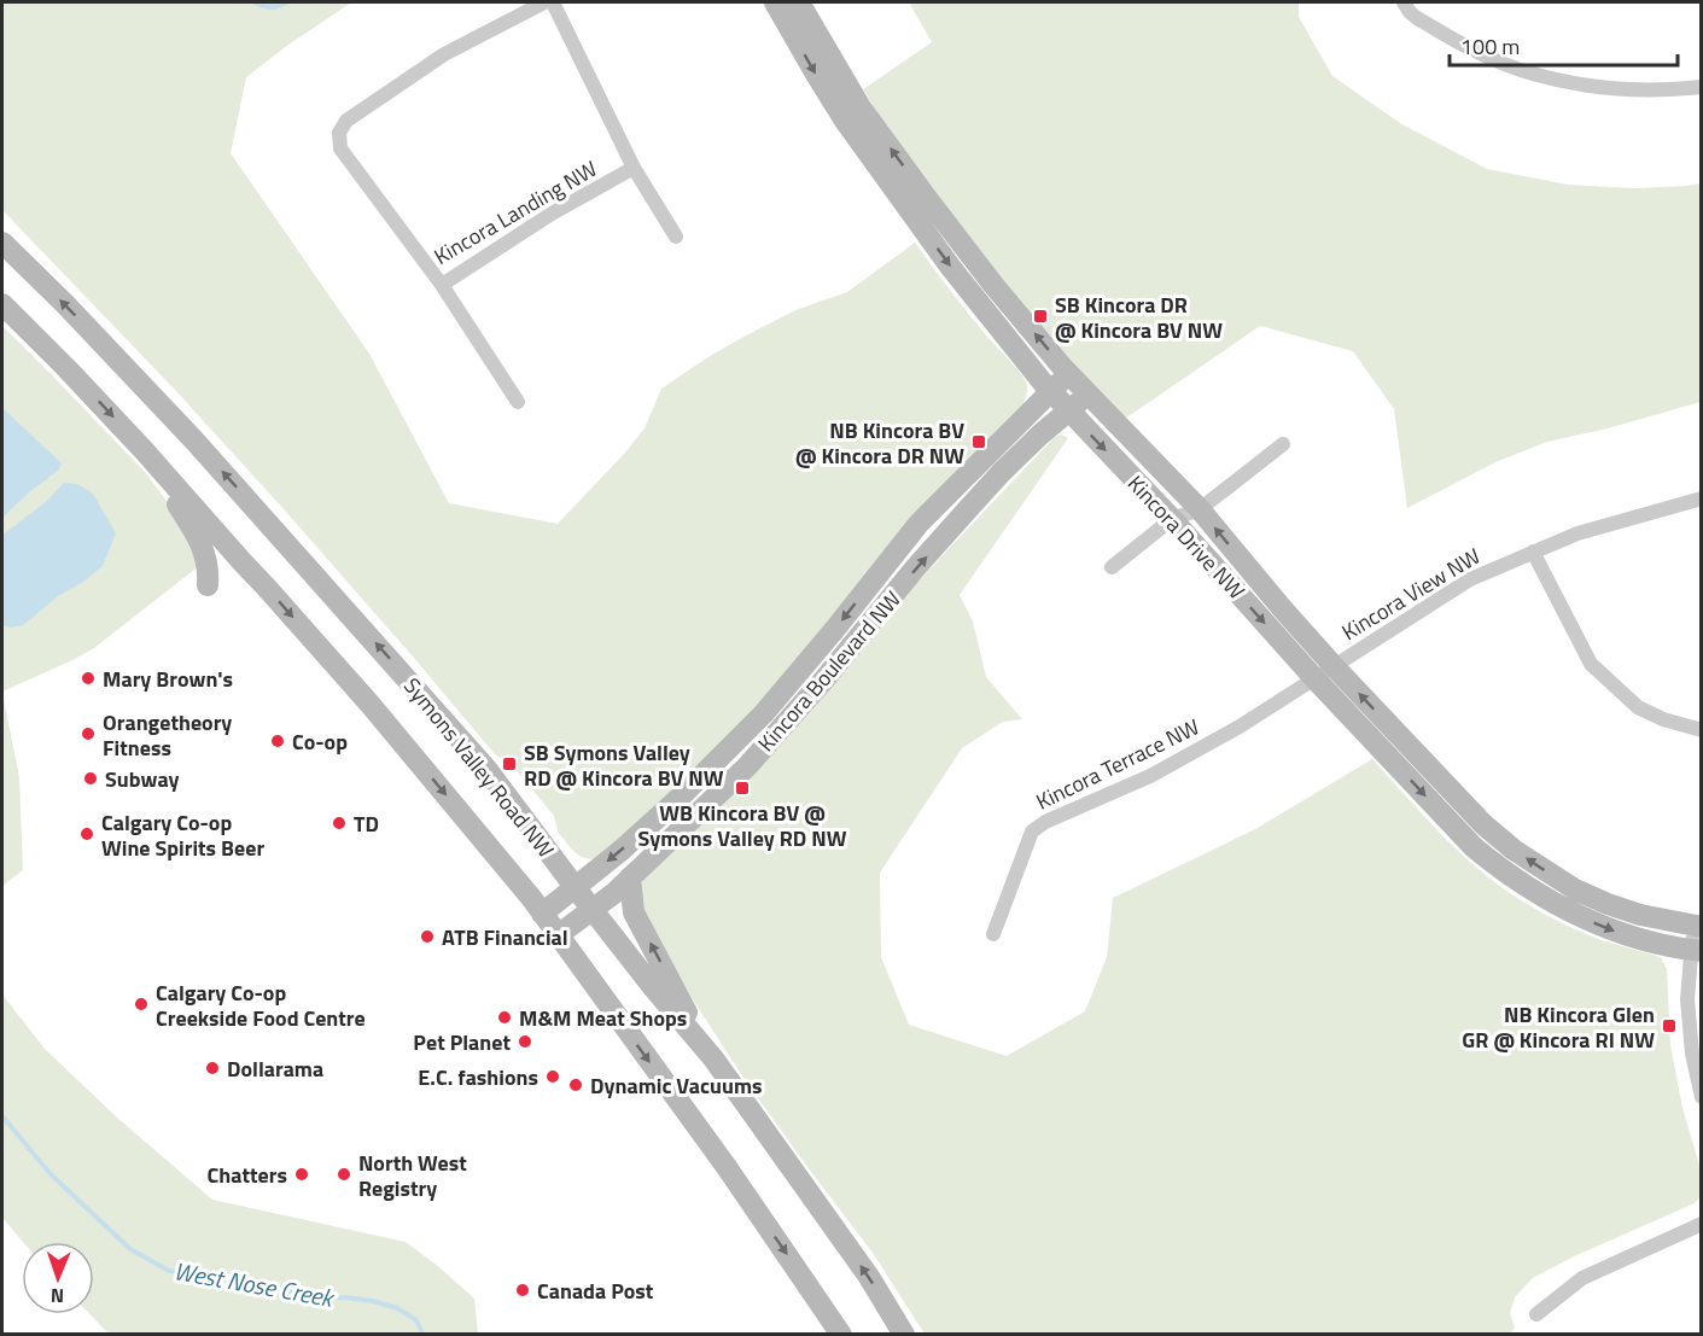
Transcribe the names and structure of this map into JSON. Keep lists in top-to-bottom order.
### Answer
{
  "streets": {
    "street": [
      "Kincora Landing NW",
      "Kincora Drive NW",
      "Kincora View NW",
      "Kincora Boulevard NW",
      "Kincora Terrace NW",
      "Symons Valley Road NW"
    ]
  },
  "crossings": [
    ["Kincora Drive NW", "Kincora View NW"],
    ["Kincora Drive NW", "Kincora Boulevard NW"],
    ["Kincora Drive NW", "Kincora Terrace NW"],
    ["Kincora View NW", "Kincora Terrace NW"],
    ["Kincora Boulevard NW", "Symons Valley Road NW"]
  ],
  "water": ["West Nose Creek"],
  "places": {
    "transit": [
      "SB Kincora DR @ Kincora BV NW",
      "NB Kincora BV @ Kincora DR NW",
      "SB Symons Valley RD @ Kincora BV NW",
      "WB Kincora BV @ Symons Valley RD NW",
      "NB Kincora Glen GR @ Kincora RI NW"
    ],
    "other": [
      "Mary Brown's",
      "Orangetheory Fitness",
      "Co-op",
      "Subway",
      "TD",
      "Calgary Co-op Wine Spirits Beer",
      "ATB Financial",
      "Calgary Co-op Creekside Food Centre",
      "M&M Meat Shops",
      "Pet Planet",
      "Dollarama",
      "E.C. fashions",
      "Dynamic Vacuums",
      "Chatters",
      "North West Registry",
      "Canada Post"
    ]
  },
  "scale_bar": "100 m",
  "north": "bottom"
}
